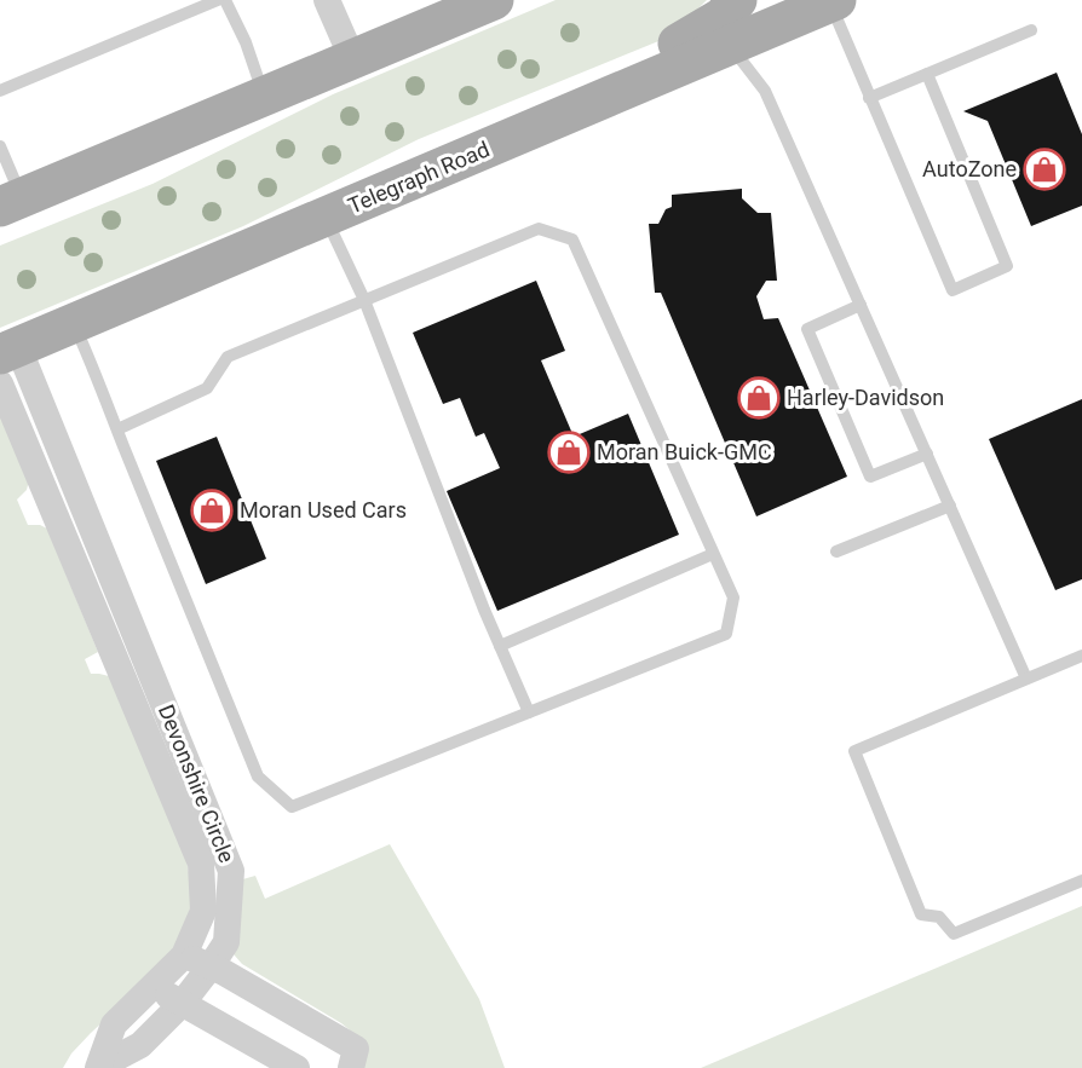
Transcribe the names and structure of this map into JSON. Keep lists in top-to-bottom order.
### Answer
{
  "streets": {
    "main road": ["Telegraph Road"],
    "street": ["Devonshire Circle"]
  },
  "crossings": [
    ["Telegraph Road", "Devonshire Circle"]
  ],
  "places": {
    "shop": [
      "AutoZone",
      "Harley-Davidson",
      "Moran Buick-GMC",
      "Moran Used Cars"
    ]
  }
}
